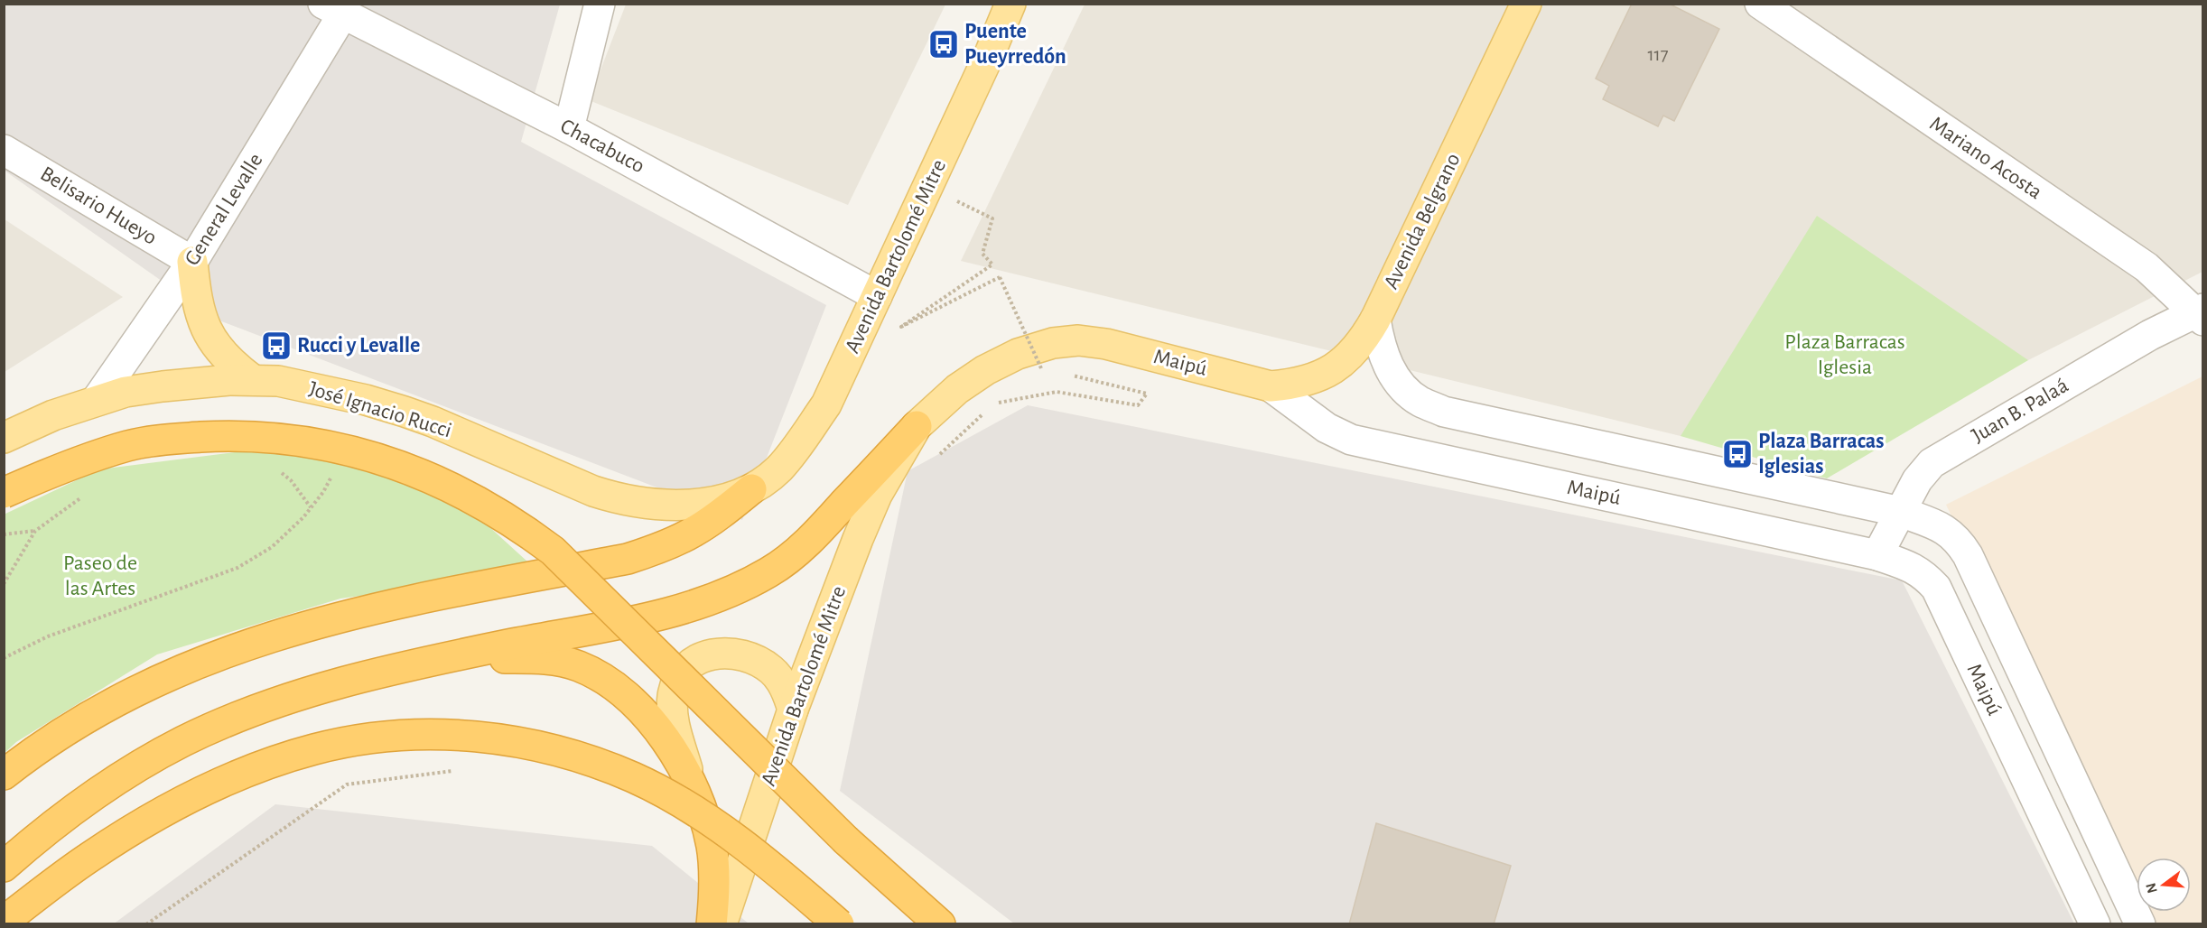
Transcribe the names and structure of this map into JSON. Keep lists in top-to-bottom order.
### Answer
{
  "streets": {
    "main road": [
      "Avenida Belgrano",
      "Avenida Bartolomé Mitre",
      "Maipú",
      "José Ignacio Rucci"
    ],
    "street": [
      "Chacabuco",
      "Mariano Acosta",
      "Belisario Hueyo",
      "General Levalle",
      "Juan B. Palaá"
    ]
  },
  "crossings": [
    ["Chacabuco", "General Levalle"],
    ["Chacabuco", "Avenida Bartolomé Mitre"],
    ["Mariano Acosta", "Juan B. Palaá"],
    ["Belisario Hueyo", "General Levalle"],
    ["General Levalle", "José Ignacio Rucci"],
    ["Avenida Belgrano", "Maipú"],
    ["Avenida Bartolomé Mitre", "Maipú"],
    ["Avenida Bartolomé Mitre", "José Ignacio Rucci"],
    ["Maipú", "Juan B. Palaá"]
  ],
  "parks": ["Plaza Barracas Iglesia", "Paseo de las Artes"],
  "places": {
    "bus stop": ["Puente Pueyrredón", "Rucci y Levalle", "Plaza Barracas Iglesias"]
  },
  "house_numbers": ["117"],
  "north": "left"
}
